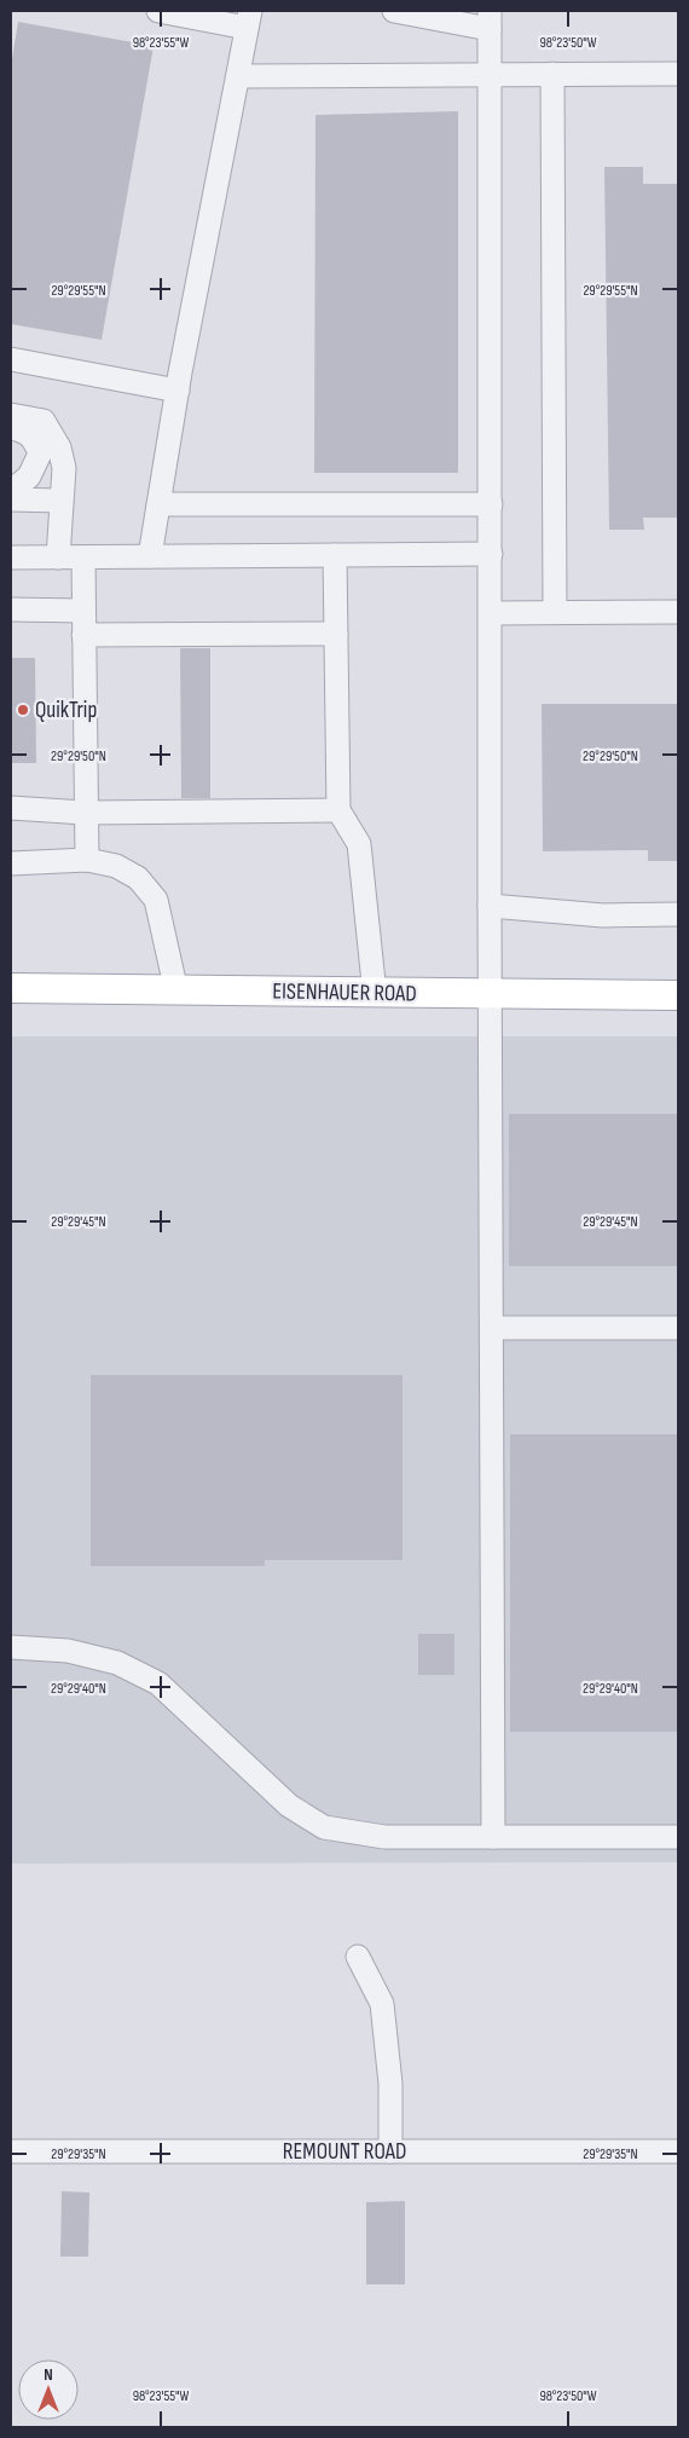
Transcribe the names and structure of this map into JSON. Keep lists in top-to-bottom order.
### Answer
{
  "streets": {
    "main road": ["EISENHAUER ROAD"],
    "street": ["REMOUNT ROAD"]
  },
  "places": ["QuikTrip"],
  "north": "top",
  "coordinates": [
    "98°23'55\"W",
    "98°23'50\"W",
    "29°29'55\"N",
    "29°29'50\"N",
    "29°29'45\"N",
    "29°29'40\"N",
    "29°29'35\"N"
  ]
}
